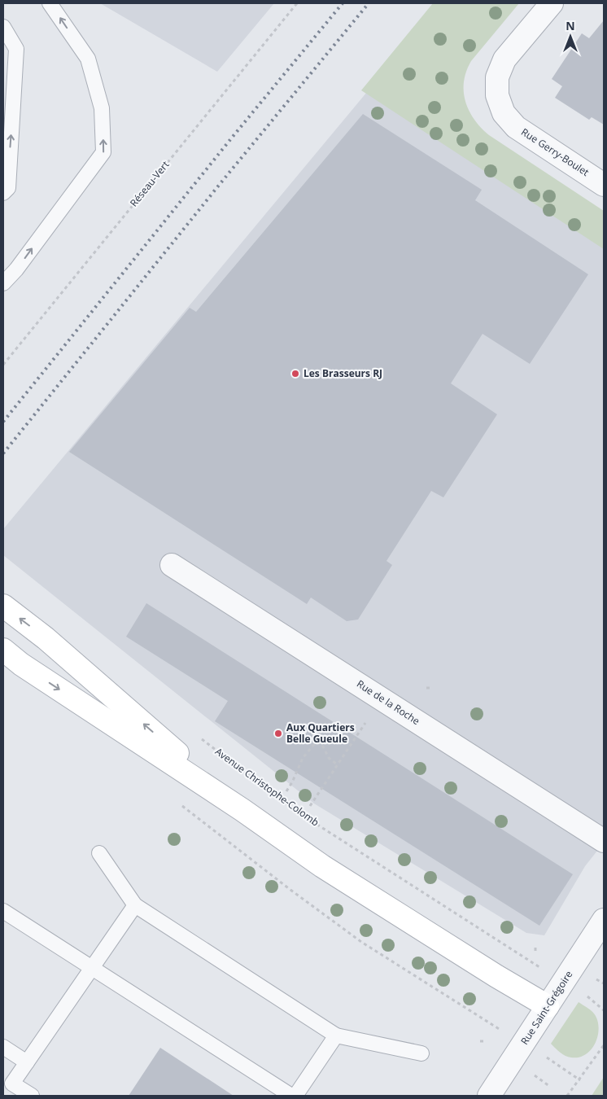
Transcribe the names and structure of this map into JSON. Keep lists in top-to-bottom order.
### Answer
{
  "streets": {
    "street": ["Rue Gerry-Boulet", "Rue de la Roche", "Rue Saint-Grégoire"],
    "path": ["Réseau-Vert", "Avenue Christophe-Colomb"]
  },
  "crossings": [
    ["Avenue Christophe-Colomb", "Rue Saint-Grégoire"]
  ],
  "places": ["Les Brasseurs RJ", "Aux Quartiers Belle Gueule"],
  "north": "top"
}
